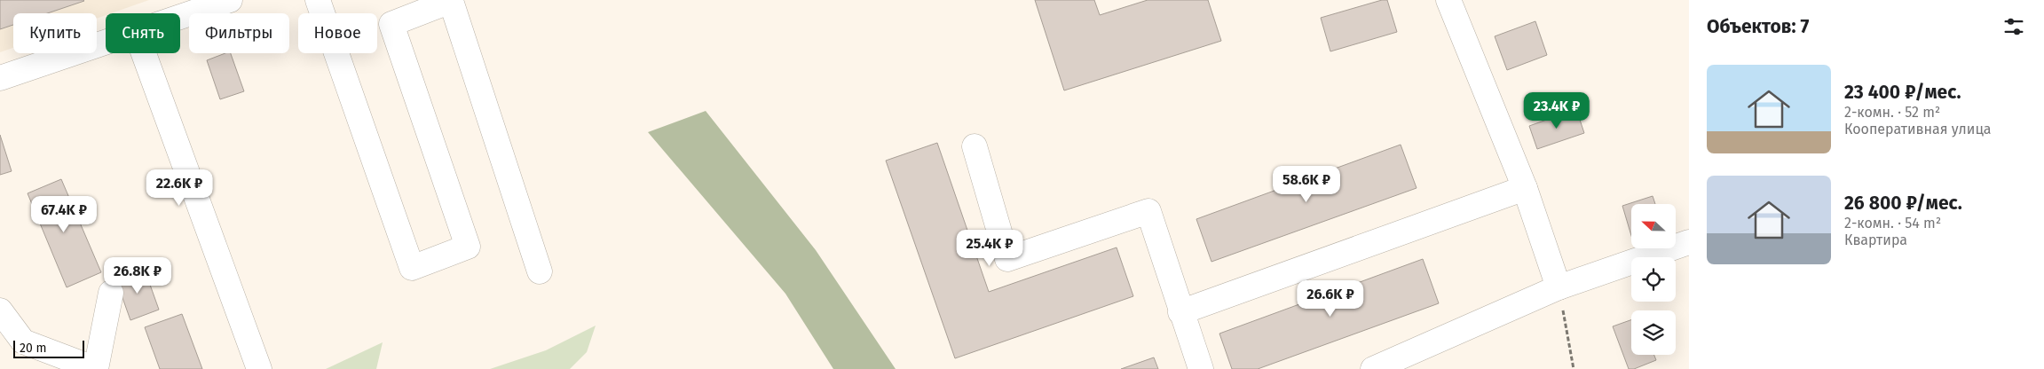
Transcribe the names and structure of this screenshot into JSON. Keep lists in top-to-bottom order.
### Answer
{
  "scale_bar": "20 m",
  "north": "left",
  "page": {
    "heading": "Объектов: 7",
    "chip": [
      "Купить",
      "Снять",
      "Фильтры",
      "Новое"
    ],
    "list": [
      {
        "name": "23 400 ₽/мес.",
        "note": "2-комн. · 52 m² · Кооперативная улица"
      },
      {
        "name": "26 800 ₽/мес.",
        "note": "2-комн. · 54 m² · Квартира"
      }
    ],
    "price": [
      "23.4K ₽",
      "58.6K ₽",
      "22.6K ₽",
      "67.4K ₽",
      "25.4K ₽",
      "26.8K ₽",
      "26.6K ₽"
    ],
    "scale": "20 m"
  }
}
